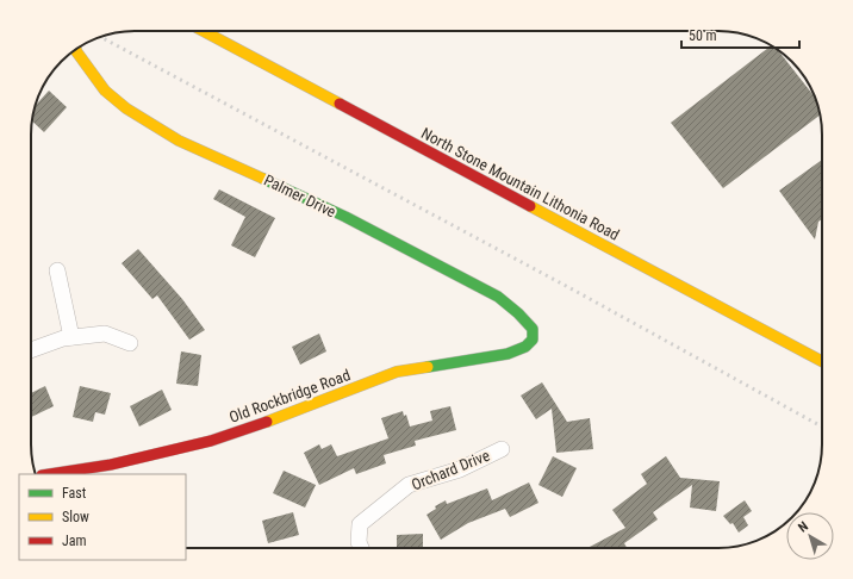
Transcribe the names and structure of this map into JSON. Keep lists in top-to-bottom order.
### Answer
{
  "streets": {
    "street": [
      "North Stone Mountain Lithonia Road",
      "Palmer Drive",
      "Old Rockbridge Road",
      "Orchard Drive"
    ]
  },
  "crossings": [
    ["Palmer Drive", "Old Rockbridge Road"]
  ],
  "legend": ["Fast", "Slow", "Jam"],
  "scale_bar": "50 m",
  "north": "top left"
}
